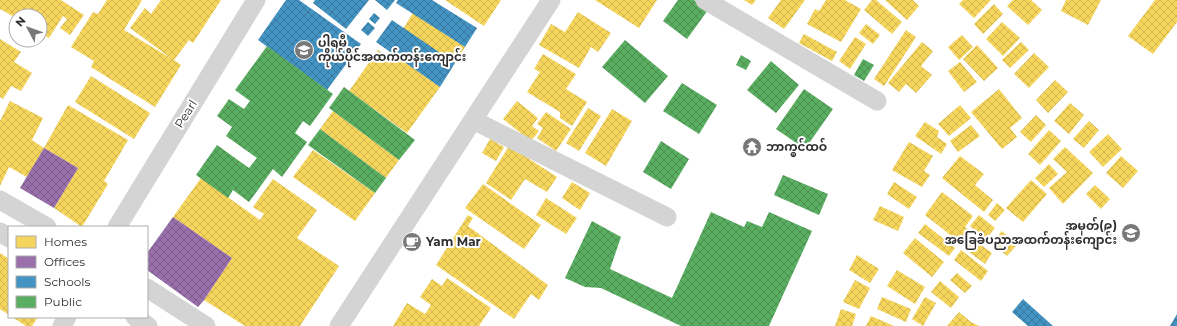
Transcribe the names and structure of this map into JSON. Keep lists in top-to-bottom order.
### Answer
{
  "streets": {
    "street": ["Pearl"]
  },
  "places": {
    "school or university": ["ပါရမီ ကိုယ်ပိုင်အထက်တန်းကျောင်း", "အမှတ်(၉) အခြေခံပညာအထက်တန်းကျောင်း"],
    "temple": ["ဘာက္ၜၚ်ထဝ်"],
    "cafe": ["Yam Mar"]
  },
  "legend": [
    "Homes",
    "Offices",
    "Schools",
    "Public"
  ],
  "north": "top left"
}
